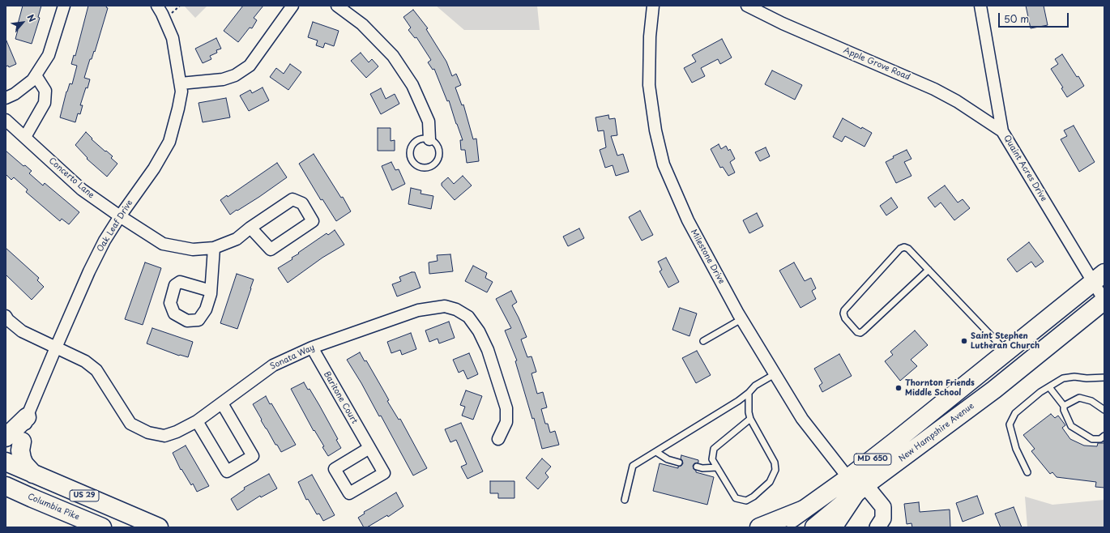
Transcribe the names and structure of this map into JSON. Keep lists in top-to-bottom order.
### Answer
{
  "streets": {
    "main road": [
      "New Hampshire Avenue",
      "MD 650",
      "US 29",
      "Columbia Pike"
    ],
    "street": [
      "Apple Grove Road",
      "Quaint Acres Drive",
      "Concerto Lane",
      "Oak Leaf Drive",
      "Milestone Drive",
      "Sonata Way",
      "Baritone Court"
    ]
  },
  "crossings": [
    ["Apple Grove Road", "Quaint Acres Drive"],
    ["Quaint Acres Drive", "New Hampshire Avenue"],
    ["Quaint Acres Drive", "MD 650"],
    ["Concerto Lane", "Oak Leaf Drive"],
    ["Oak Leaf Drive", "Sonata Way"],
    ["Milestone Drive", "MD 650"],
    ["Sonata Way", "Baritone Court"]
  ],
  "places": ["Saint Stephen Lutheran Church", "Thornton Friends Middle School"],
  "scale_bar": "50 m",
  "north": "top right"
}
